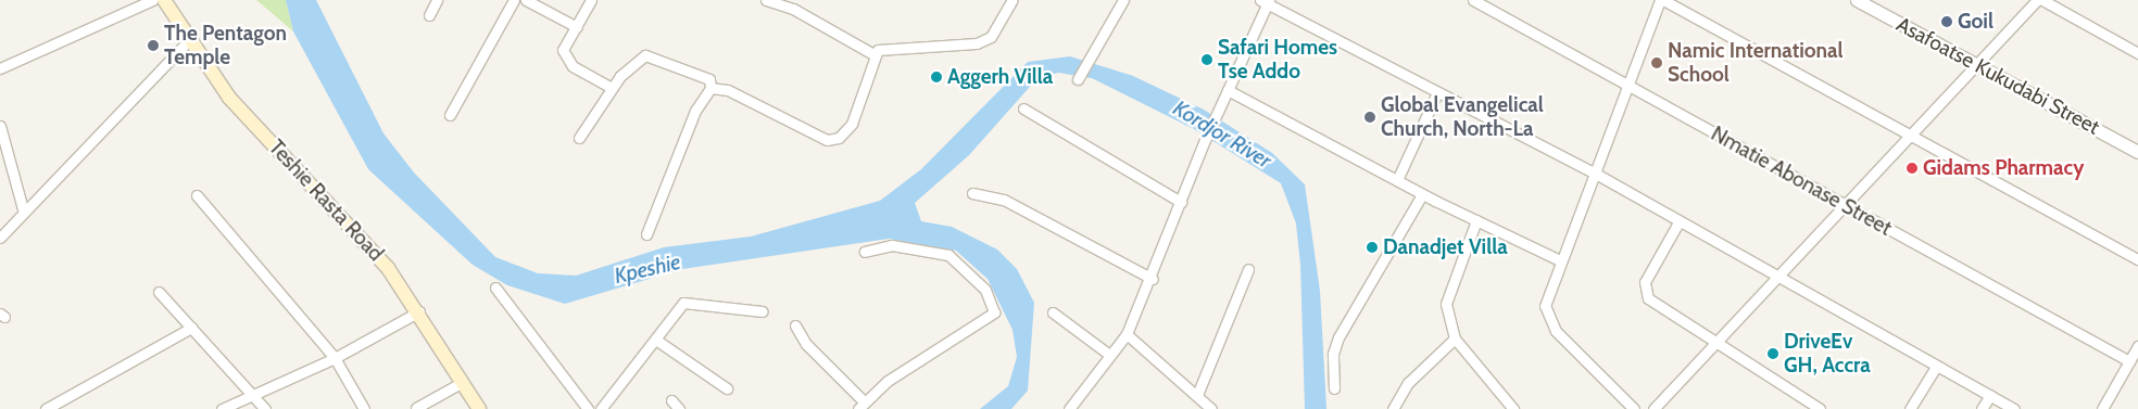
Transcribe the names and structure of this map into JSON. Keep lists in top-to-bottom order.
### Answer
{
  "streets": {
    "main road": ["Teshie Rasta Road"],
    "street": ["Asafoatse Kukudabi Street", "Nmatie Abonase Street"]
  },
  "water": ["Kordjor River", "Kpeshie"],
  "places": [
    "Goil",
    "The Pentagon Temple",
    "Safari Homes Tse Addo",
    "Namic International School",
    "Aggerh Villa",
    "Global Evangelical Church, North-La",
    "Gidams Pharmacy",
    "Danadjet Villa",
    "DriveEv GH, Accra"
  ]
}
